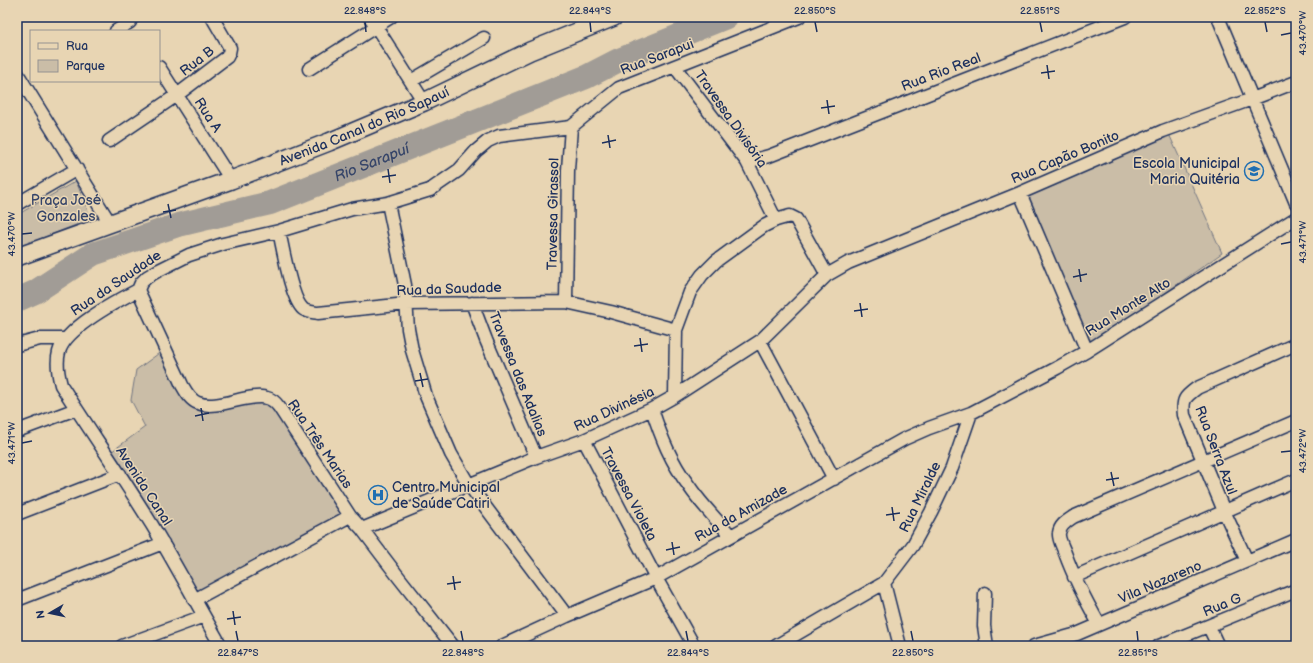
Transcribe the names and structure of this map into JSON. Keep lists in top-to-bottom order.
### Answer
{
  "streets": {
    "street": [
      "Rua Sarapui",
      "Rua B",
      "Rua Rio Real",
      "Rua A",
      "Travessa Divisória",
      "Avenida Canal do Rio Sapauí",
      "Rua Capão Bonito",
      "Travessa Girassol",
      "Rua da Saudade",
      "Rua Monte Alto",
      "Travessa das Adalias",
      "Rua Divinésia",
      "Rua Três Marias",
      "Rua Serra Azul",
      "Avenida Canal",
      "Travessa Violeta",
      "Rua Miralde",
      "Rua da Amizade",
      "Vila Nazareno",
      "Rua G"
    ]
  },
  "crossings": [
    ["Rua Sarapui", "Travessa Divisória"],
    ["Rua Sarapui", "Travessa Girassol"],
    ["Rua B", "Rua A"],
    ["Rua Rio Real", "Travessa Divisória"],
    ["Rua A", "Avenida Canal do Rio Sapauí"],
    ["Rua Capão Bonito", "Rua Divinésia"],
    ["Travessa Girassol", "Rua da Saudade"],
    ["Rua da Saudade", "Travessa das Adalias"],
    ["Rua da Saudade", "Rua Três Marias"],
    ["Rua da Saudade", "Avenida Canal"],
    ["Rua Monte Alto", "Rua Miralde"],
    ["Rua Monte Alto", "Rua da Amizade"],
    ["Travessa das Adalias", "Rua Divinésia"],
    ["Rua Divinésia", "Rua Três Marias"],
    ["Rua Divinésia", "Travessa Violeta"],
    ["Rua Serra Azul", "Vila Nazareno"],
    ["Travessa Violeta", "Rua da Amizade"],
    ["Rua Miralde", "Rua da Amizade"]
  ],
  "water": ["Rio Sarapuí"],
  "parks": ["Praça José Gonzales"],
  "places": {
    "school or university": ["Escola Municipal Maria Quitéria"],
    "hospital": ["Centro Municipal de Saúde Catiri"]
  },
  "legend": ["Rua", "Parque"],
  "north": "left",
  "coordinates": [
    "22.848°S",
    "22.849°S",
    "22.850°S",
    "22.851°S",
    "22.852°S",
    "43.470°W",
    "43.471°W",
    "43.472°W",
    "22.847°S"
  ]
}
